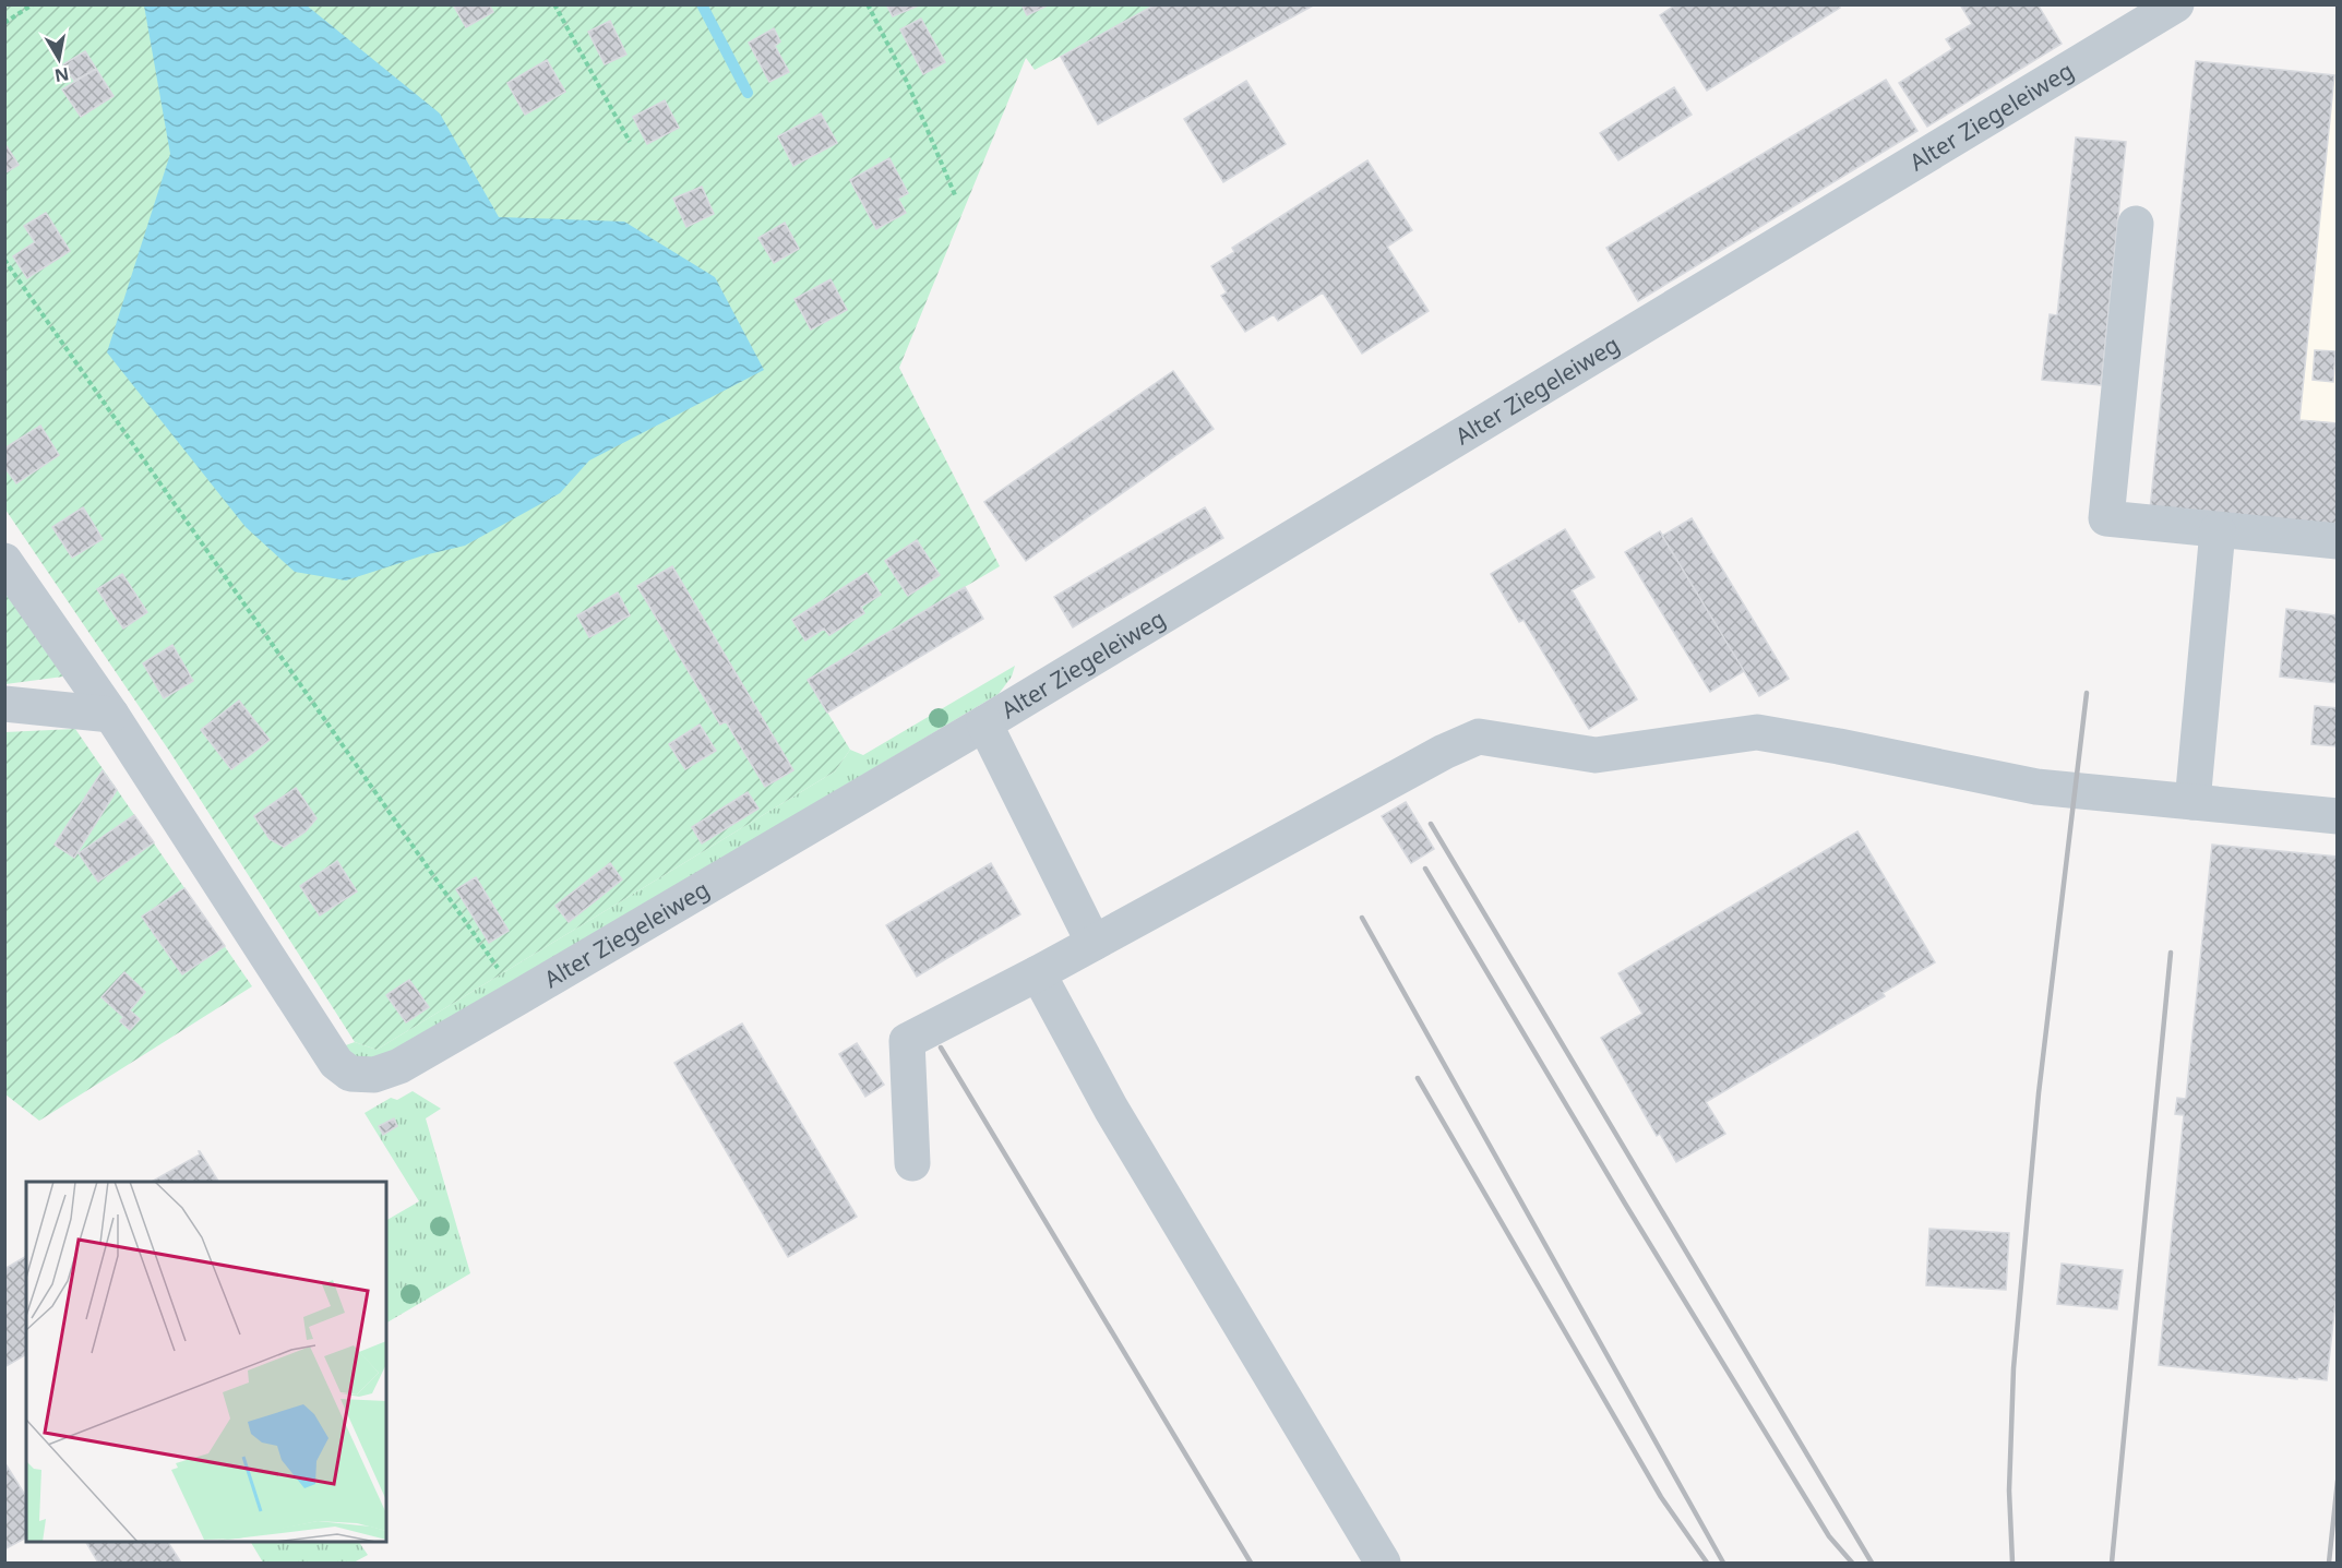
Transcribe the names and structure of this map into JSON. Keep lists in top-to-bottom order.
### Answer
{
  "streets": {
    "street": ["Alter Ziegeleiweg"]
  },
  "north": "bottom"
}
